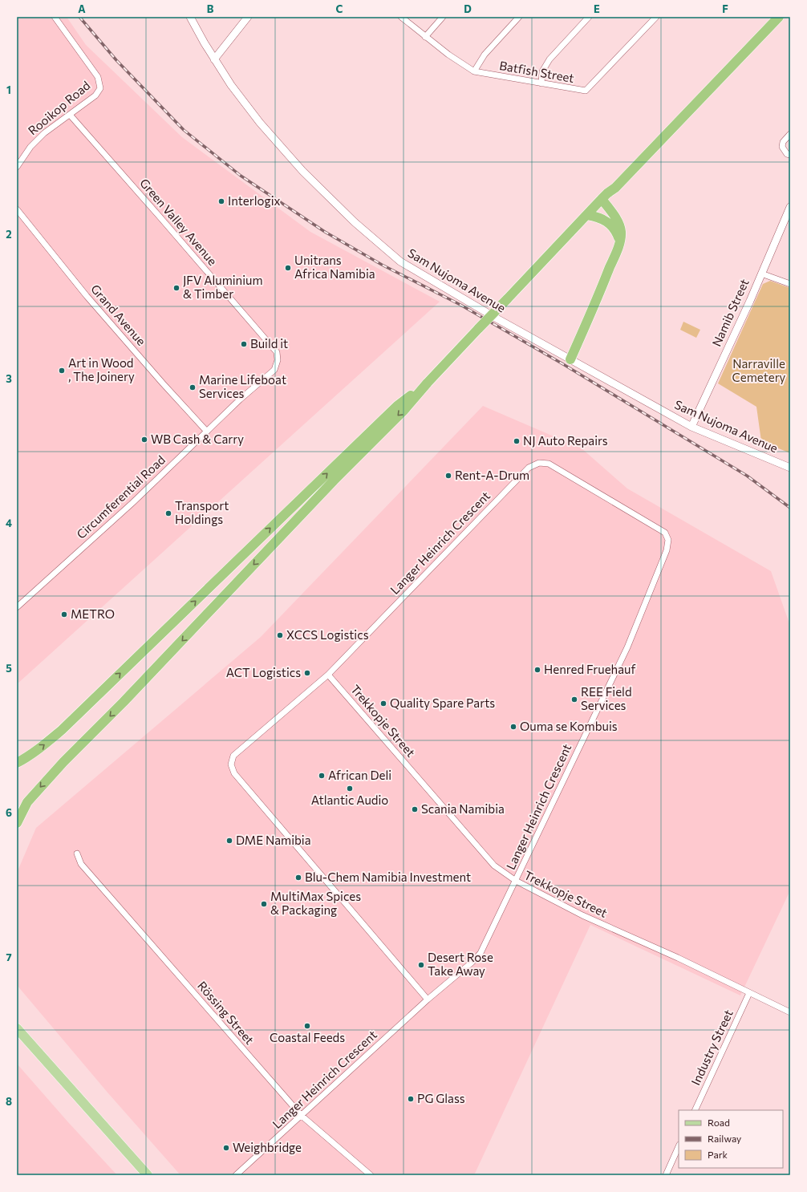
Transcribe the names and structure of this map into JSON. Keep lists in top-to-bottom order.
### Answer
{
  "streets": {
    "street": [
      "Batfish Street",
      "Rooikop Road",
      "Green Valley Avenue",
      "Sam Nujoma Avenue",
      "Namib Street",
      "Grand Avenue",
      "Circumferential Road",
      "Langer Heinrich Crescent",
      "Trekkopje Street",
      "Rössing Street",
      "Industry Street"
    ]
  },
  "crossings": [
    ["Rooikop Road", "Green Valley Avenue"],
    ["Green Valley Avenue", "Circumferential Road"],
    ["Sam Nujoma Avenue", "Namib Street"],
    ["Grand Avenue", "Circumferential Road"],
    ["Langer Heinrich Crescent", "Trekkopje Street"],
    ["Langer Heinrich Crescent", "Rössing Street"],
    ["Trekkopje Street", "Industry Street"]
  ],
  "parks": ["Narraville Cemetery"],
  "places": [
    "Interlogix",
    "Unitrans Africa Namibia",
    "JFV Aluminium & Timber",
    "Build it",
    "Art in Wood , The Joinery",
    "Marine Lifeboat Services",
    "WB Cash & Carry",
    "NJ Auto Repairs",
    "Rent-A-Drum",
    "Transport Holdings",
    "METRO",
    "XCCS Logistics",
    "Henred Fruehauf",
    "ACT Logistics",
    "REE Field Services",
    "Quality Spare Parts",
    "Ouma se Kombuis",
    "African Deli",
    "Atlantic Audio",
    "Scania Namibia",
    "DME Namibia",
    "Blu-Chem Namibia Investment",
    "MultiMax Spices & Packaging",
    "Desert Rose Take Away",
    "Coastal Feeds",
    "PG Glass",
    "Weighbridge"
  ],
  "legend": ["Road", "Railway", "Park"],
  "grid": {
    "columns": [
      "A",
      "B",
      "C",
      "D",
      "E",
      "F"
    ],
    "rows": [
      "1",
      "2",
      "3",
      "4",
      "5",
      "6",
      "7",
      "8"
    ]
  }
}
